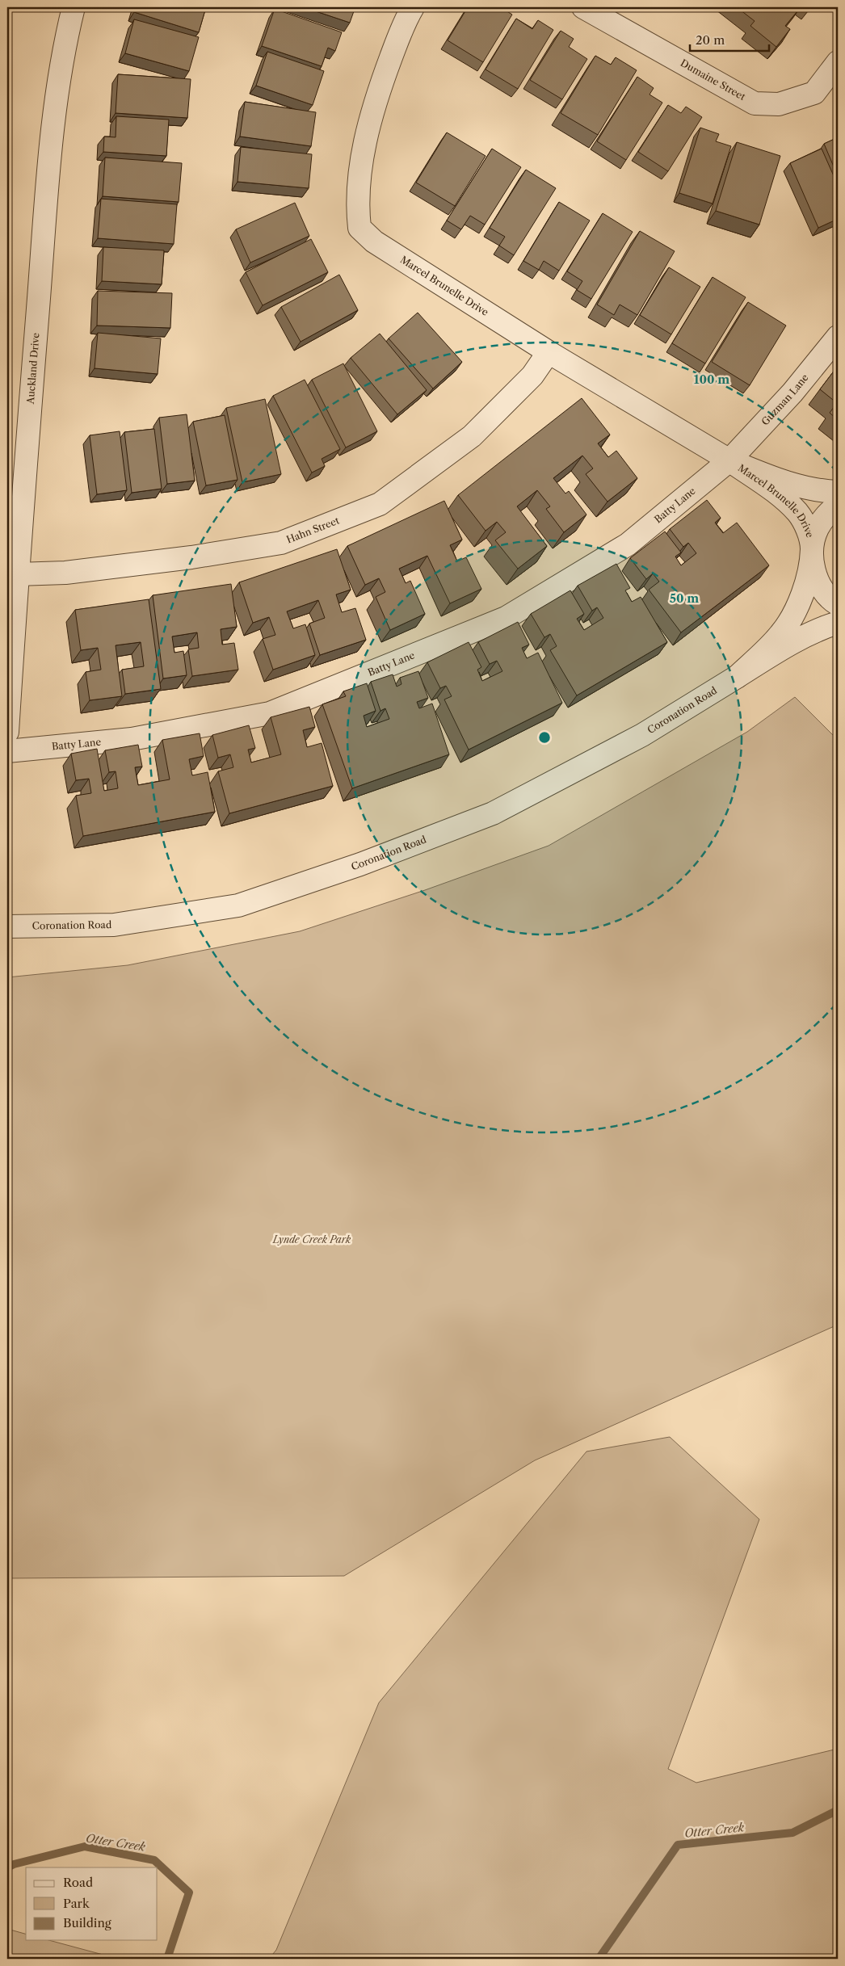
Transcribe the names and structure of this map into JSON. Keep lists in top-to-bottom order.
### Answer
{
  "streets": {
    "street": [
      "Dumaine Street",
      "Marcel Brunelle Drive",
      "Auckland Drive",
      "Guzman Lane",
      "Batty Lane",
      "Hahn Street",
      "Coronation Road"
    ]
  },
  "crossings": [
    ["Marcel Brunelle Drive", "Guzman Lane"],
    ["Marcel Brunelle Drive", "Batty Lane"],
    ["Marcel Brunelle Drive", "Hahn Street"],
    ["Marcel Brunelle Drive", "Coronation Road"],
    ["Auckland Drive", "Hahn Street"],
    ["Guzman Lane", "Batty Lane"]
  ],
  "water": ["Otter Creek"],
  "parks": ["Lynde Creek Park"],
  "legend": ["Road", "Park", "Building"],
  "scale_bar": "20 m",
  "rings": ["100 m", "50 m"]
}
